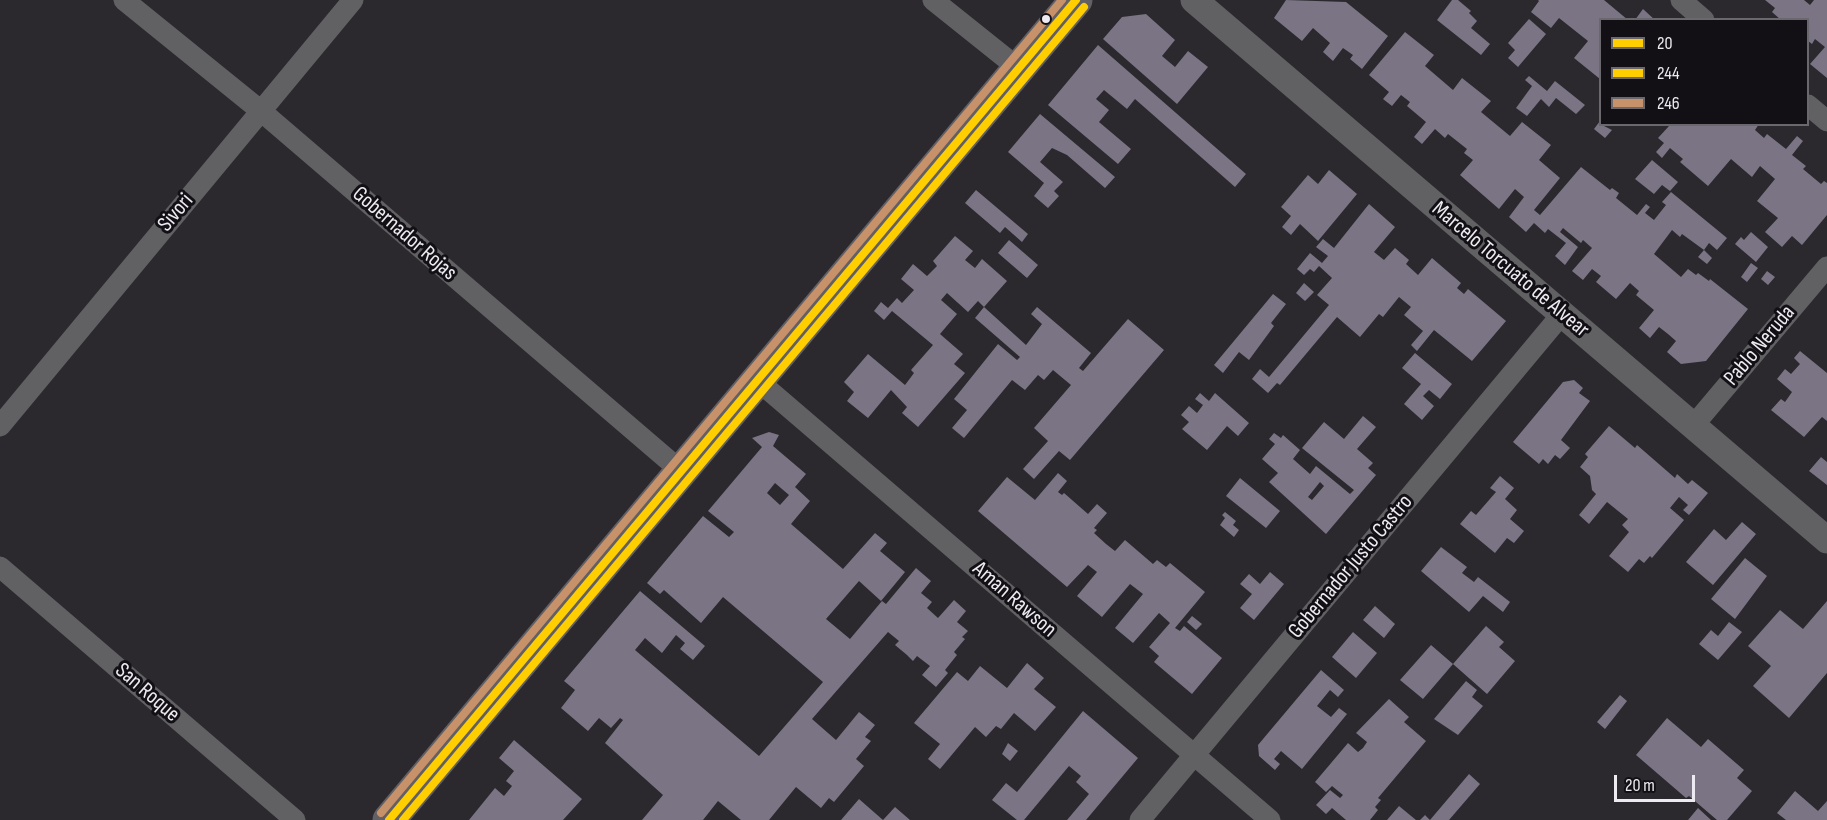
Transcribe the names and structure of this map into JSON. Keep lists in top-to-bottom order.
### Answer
{
  "streets": {
    "street": [
      "Sivori",
      "Gobernador Rojas",
      "Marcelo Torcuato de Alvear",
      "Pablo Neruda",
      "Gobernador Justo Castro",
      "Aman Rawson",
      "San Roque"
    ]
  },
  "crossings": [
    ["Sivori", "Gobernador Rojas"],
    ["Marcelo Torcuato de Alvear", "Pablo Neruda"],
    ["Marcelo Torcuato de Alvear", "Gobernador Justo Castro"],
    ["Gobernador Justo Castro", "Aman Rawson"]
  ],
  "lines": ["transit line 20", "transit line 246", "transit line 244"],
  "legend": ["20", "244", "246"],
  "scale_bar": "20 m"
}
